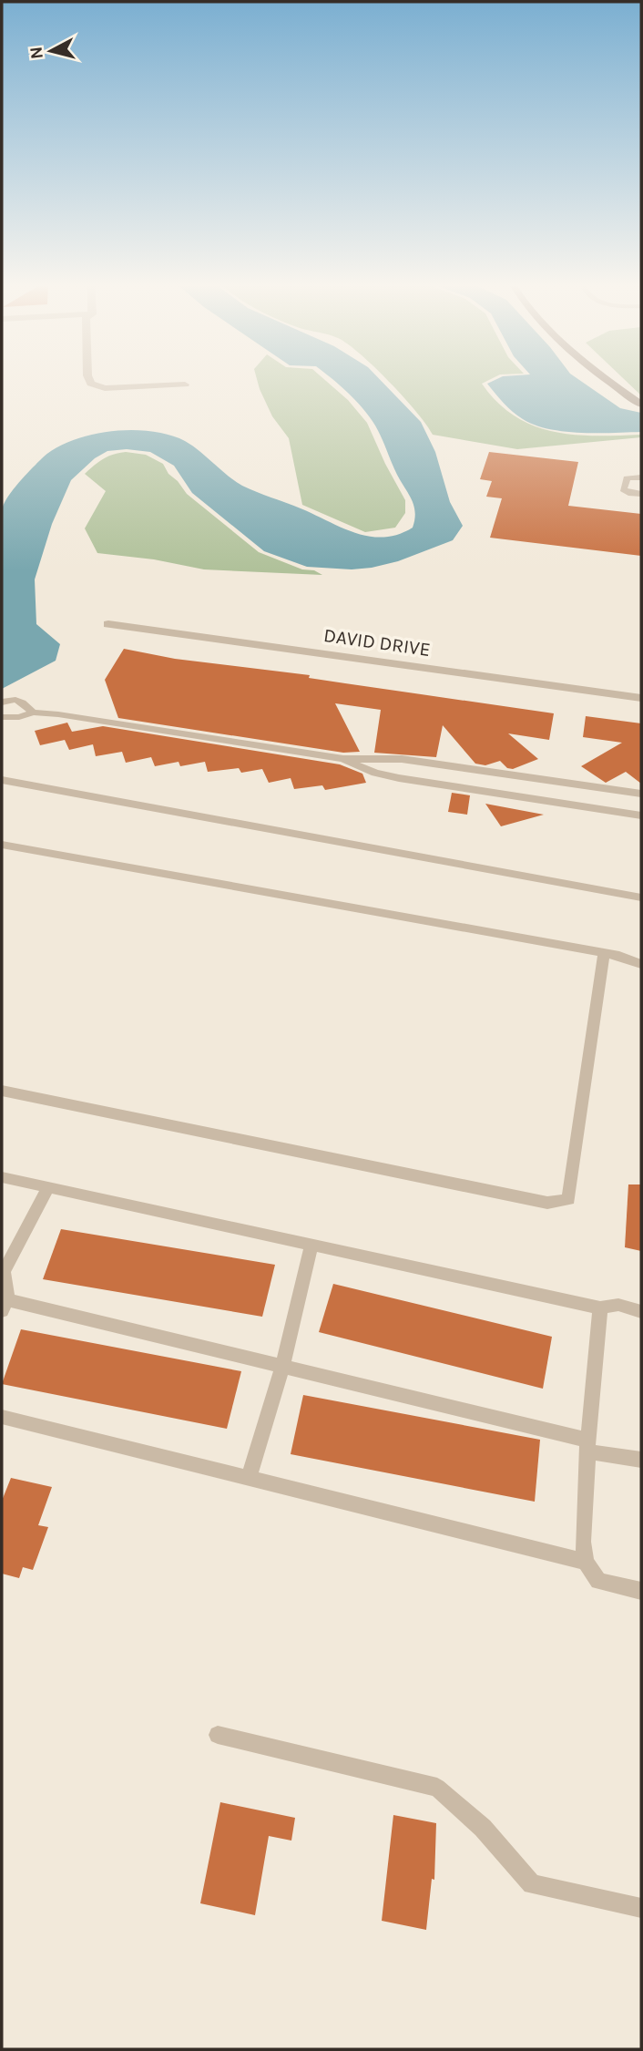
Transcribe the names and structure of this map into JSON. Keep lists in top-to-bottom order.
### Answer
{
  "streets": {
    "street": ["DAVID DRIVE"]
  },
  "north": "left"
}
